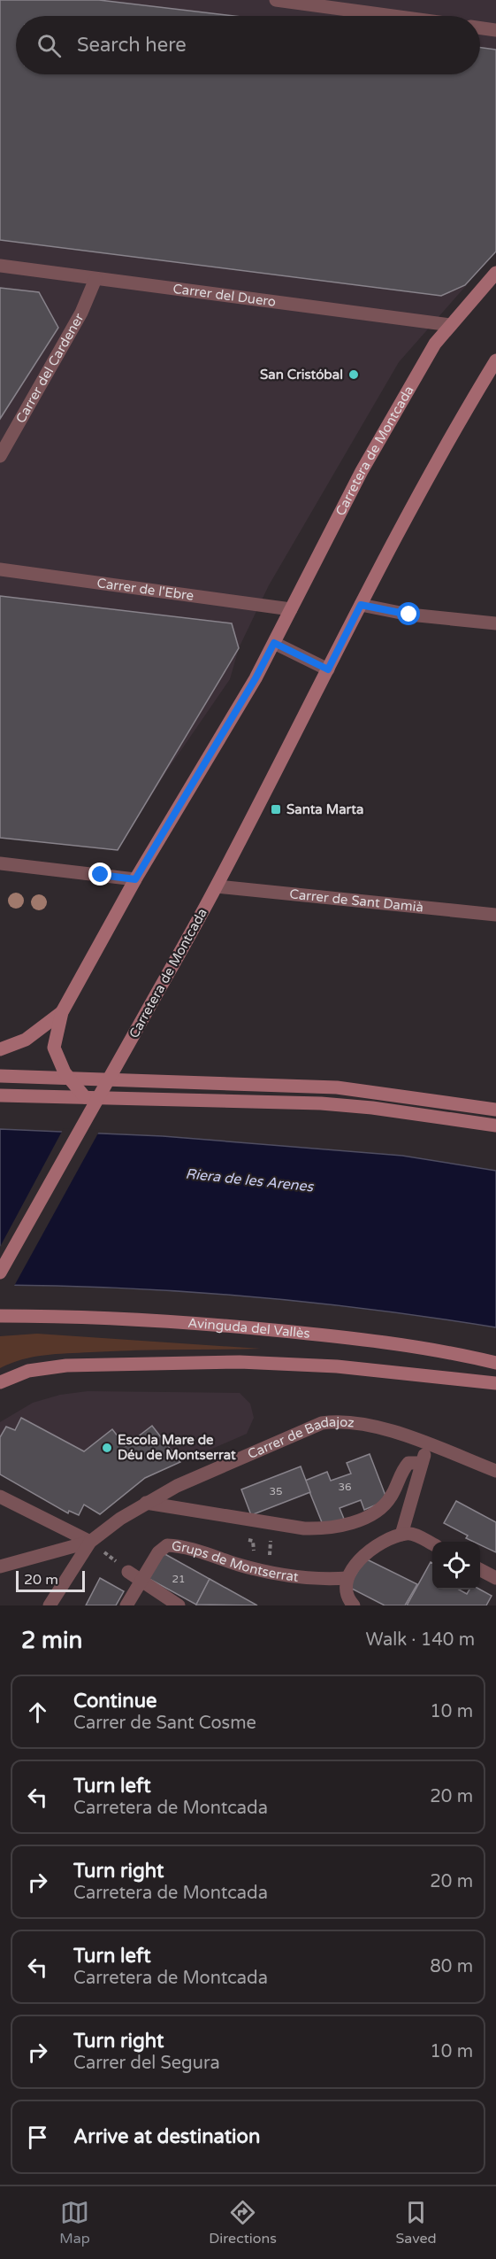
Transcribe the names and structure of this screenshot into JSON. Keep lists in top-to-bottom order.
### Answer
{
  "streets": {
    "main road": ["Carretera de Montcada", "Avinguda del Vallès"],
    "street": [
      "Carrer del Duero",
      "Carrer del Cardener",
      "Carrer de l'Ebre",
      "Carrer de Sant Damià",
      "Carrer de Badajoz",
      "Grups de Montserrat"
    ]
  },
  "crossings": [
    ["Carrer del Duero", "Carrer del Cardener"],
    ["Carrer del Duero", "Carretera de Montcada"],
    ["Carretera de Montcada", "Carrer de l'Ebre"],
    ["Carretera de Montcada", "Carrer de Sant Damià"]
  ],
  "water": ["Riera de les Arenes"],
  "places": {
    "other": ["San Cristóbal", "Escola Mare de Déu de Montserrat"],
    "transit": ["Santa Marta"]
  },
  "house_numbers": ["36", "35", "21"],
  "scale_bar": "20 m",
  "page": {
    "search": "Search here",
    "scale": "20 m",
    "heading": ["2 min", "Walk · 140 m"],
    "list": [
      ["Continue", "Carrer de Sant Cosme", "10 m"],
      ["Turn left", "Carretera de Montcada", "20 m"],
      ["Turn right", "Carretera de Montcada", "20 m"],
      ["Turn left", "Carretera de Montcada", "80 m"],
      ["Turn right", "Carrer del Segura", "10 m"],
      "Arrive at destination"
    ],
    "nav": ["Map", "Directions", "Saved"]
  }
}
